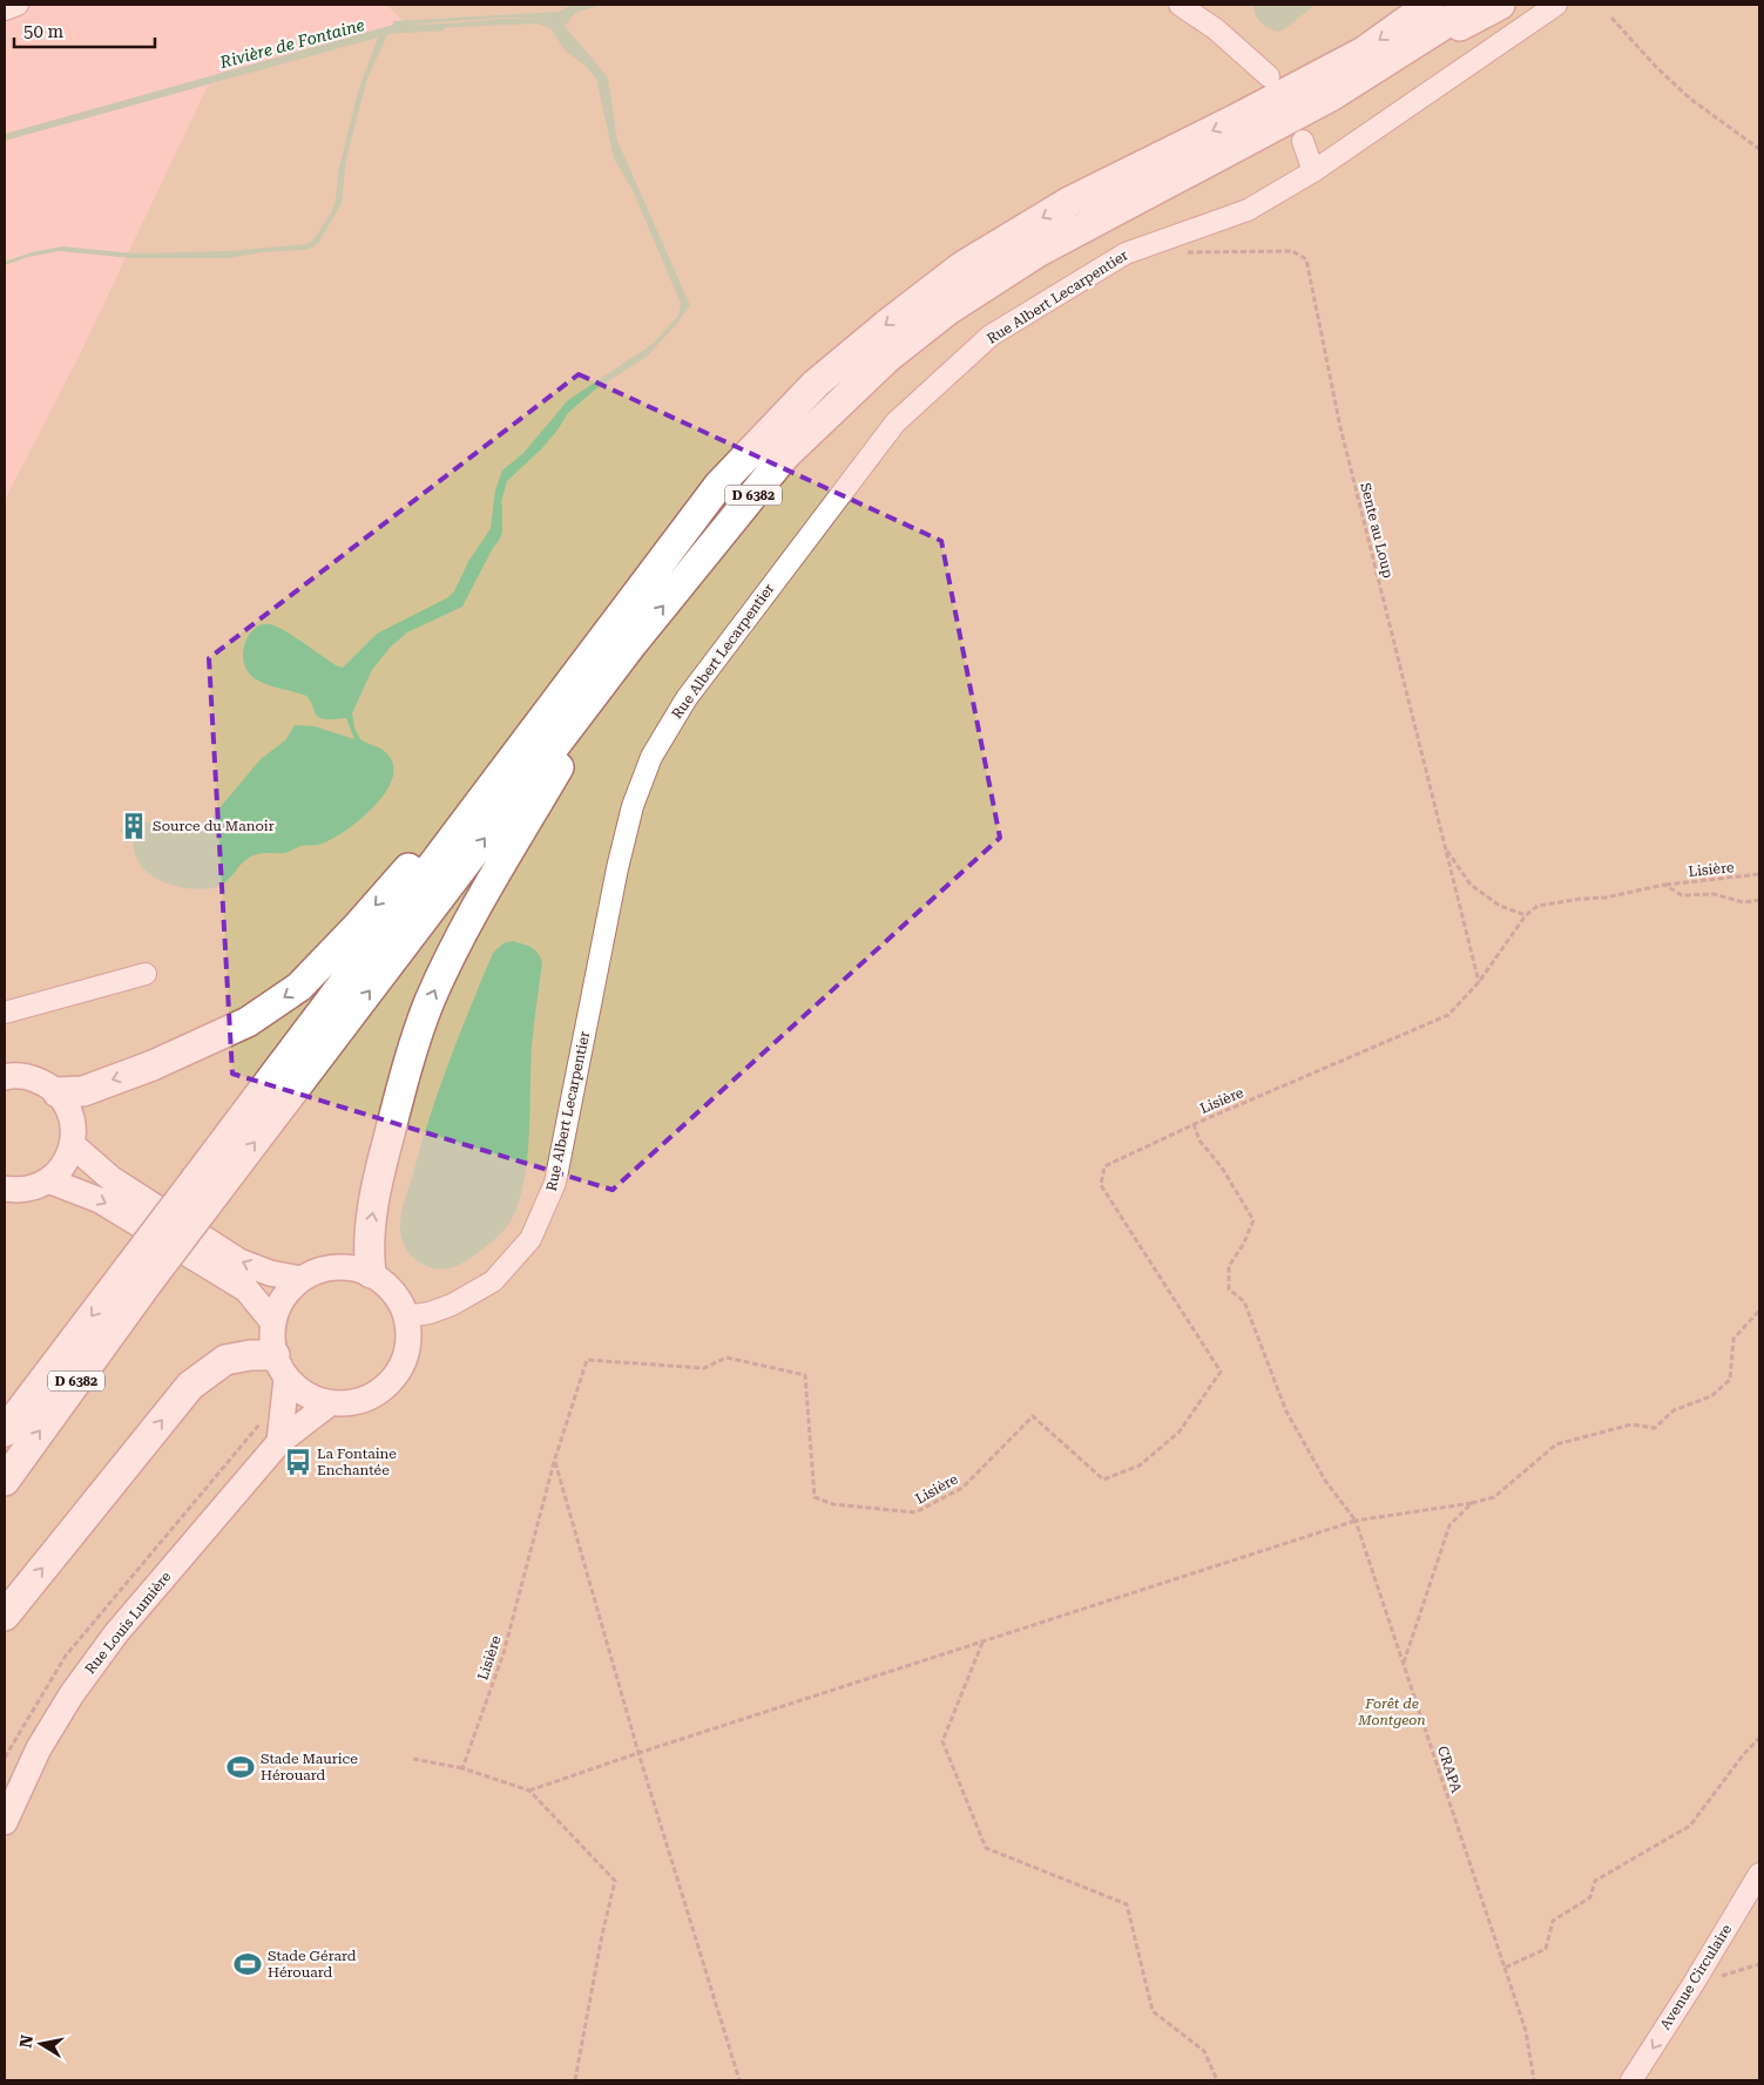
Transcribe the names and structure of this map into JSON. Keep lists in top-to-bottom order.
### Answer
{
  "streets": {
    "highway": ["D 6382"],
    "main road": ["Rue Louis Lumière"],
    "street": ["Rue Albert Lecarpentier", "Avenue Circulaire"],
    "path": ["Sente au Loup", "Lisière", "CRAPA"]
  },
  "crossings": [
    ["Rue Albert Lecarpentier", "Rue Louis Lumière"],
    ["Sente au Loup", "Lisière"],
    ["Lisière", "CRAPA"]
  ],
  "one_way": ["Avenue Circulaire"],
  "water": ["Rivière de Fontaine"],
  "parks": ["Forêt de Montgeon"],
  "places": {
    "building": ["Source du Manoir"],
    "bus stop": ["La Fontaine Enchantée"],
    "sports": ["Stade Maurice Hérouard", "Stade Gérard Hérouard"]
  },
  "scale_bar": "50 m",
  "north": "left"
}
